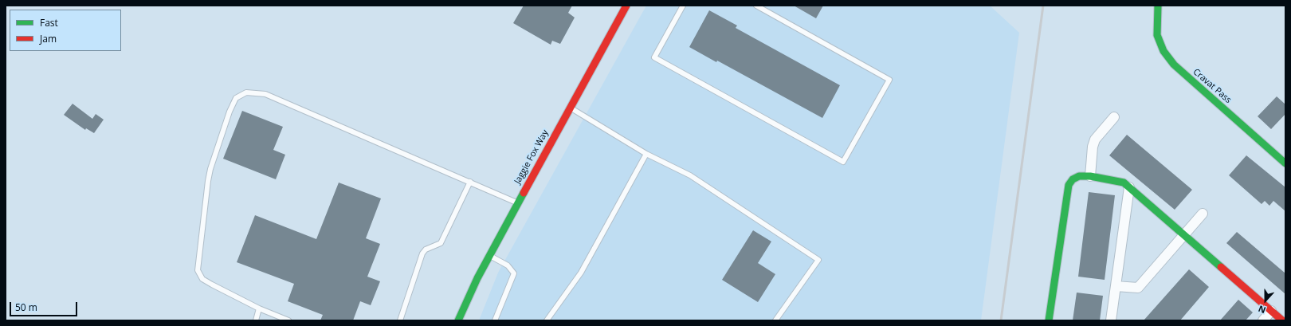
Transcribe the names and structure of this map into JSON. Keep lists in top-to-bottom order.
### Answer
{
  "streets": {
    "street": ["Cravat Pass", "Jaggie Fox Way"]
  },
  "legend": ["Fast", "Jam"],
  "scale_bar": "50 m",
  "north": "bottom"
}
